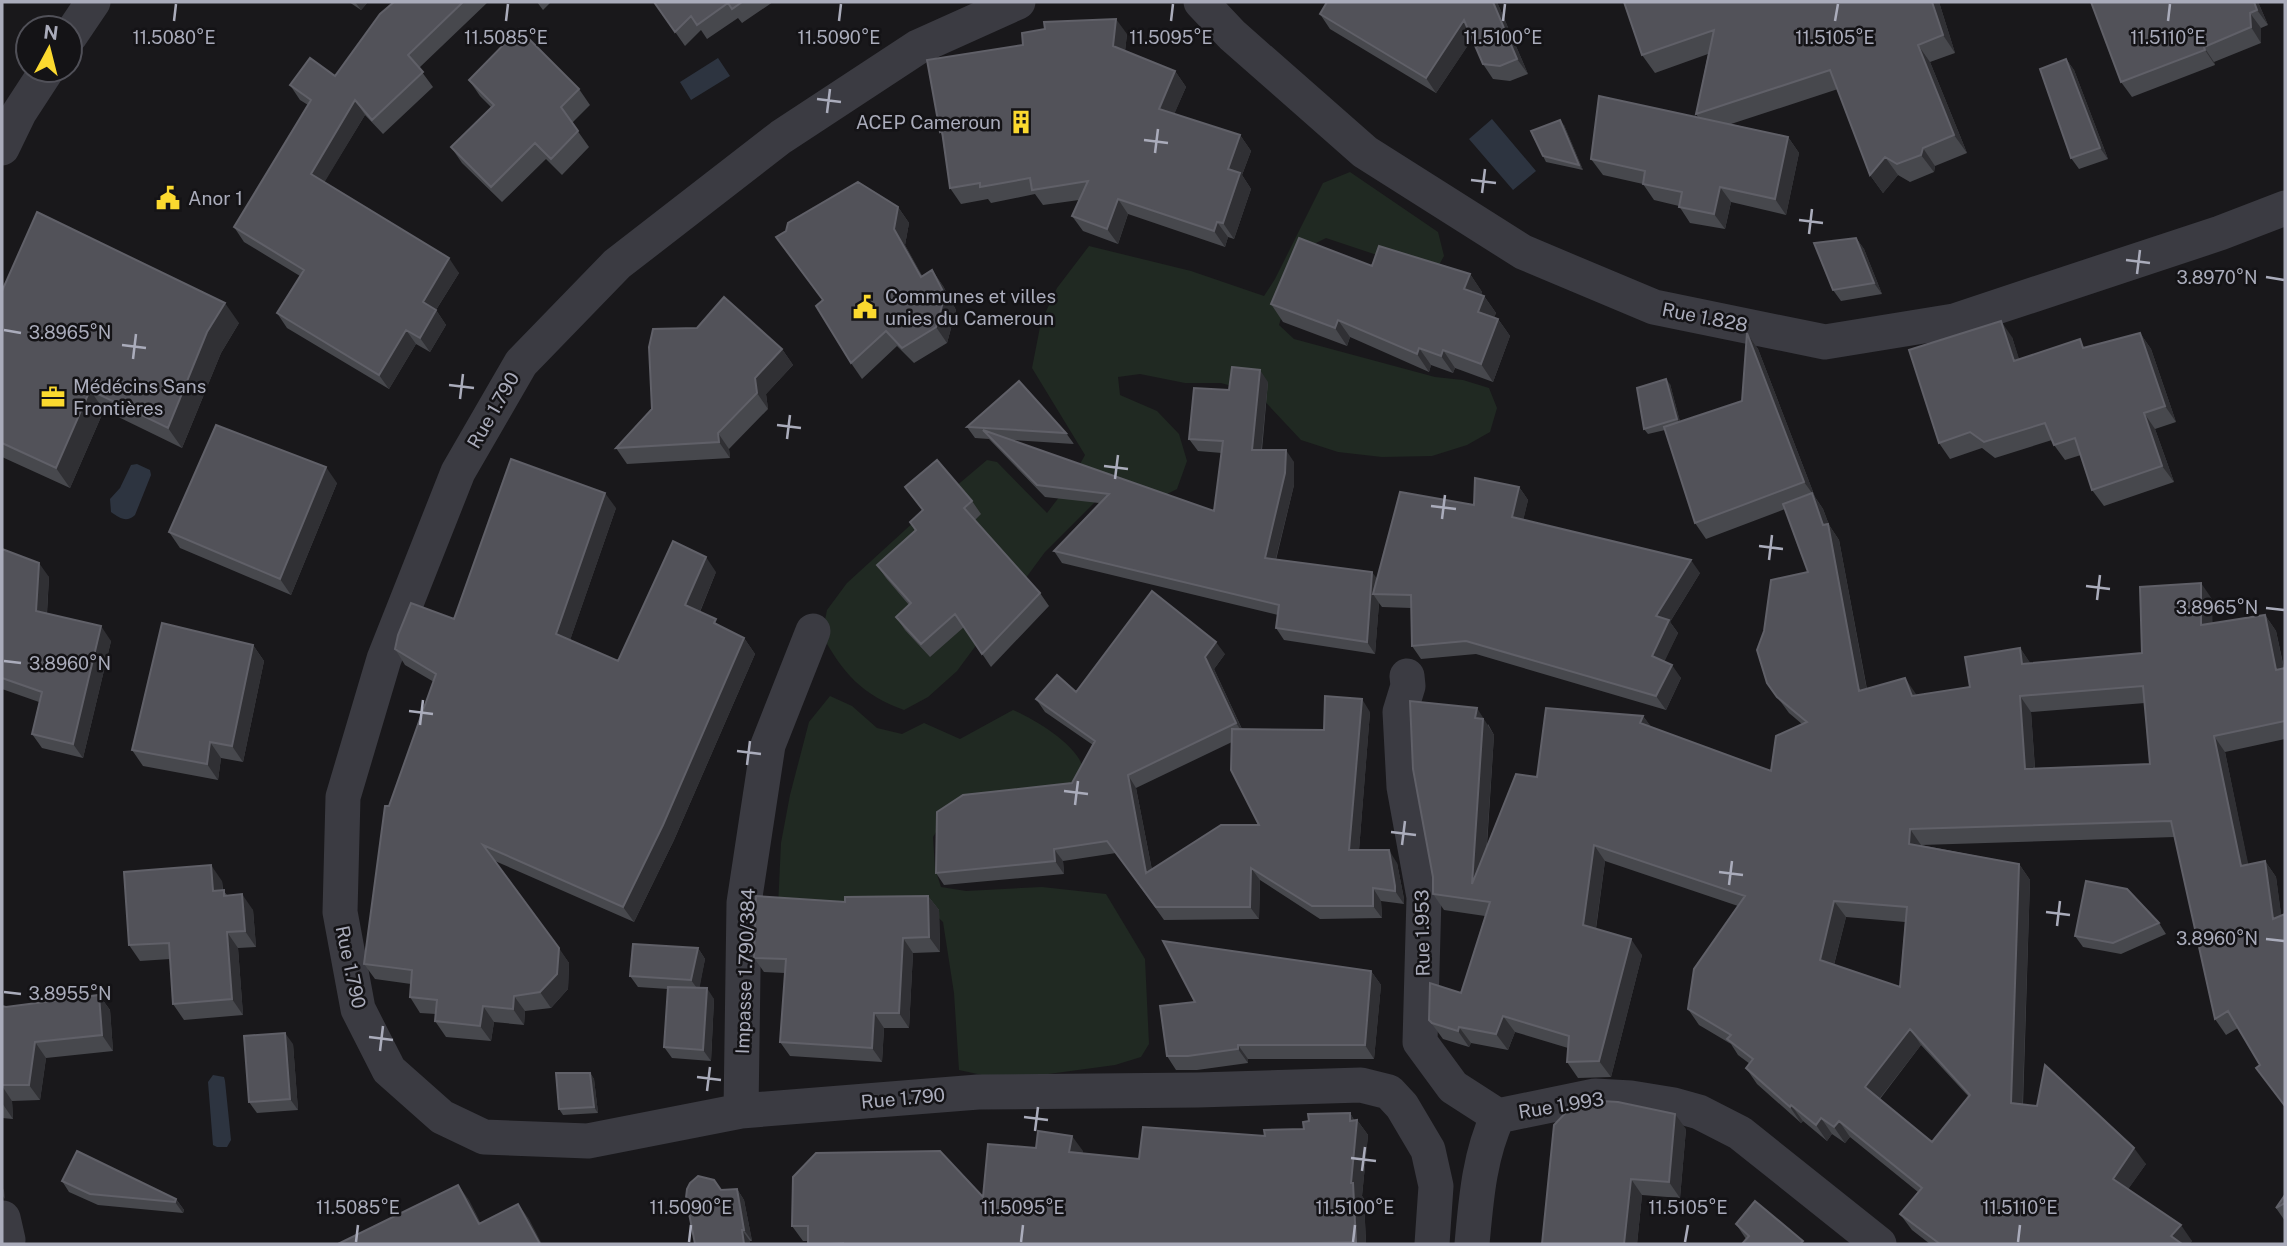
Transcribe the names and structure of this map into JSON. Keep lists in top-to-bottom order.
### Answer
{
  "streets": {
    "street": [
      "Rue 1.828",
      "Rue 1.790",
      "Rue 1.953",
      "Impasse 1.790/384",
      "Rue 1.993"
    ]
  },
  "crossings": [
    ["Rue 1.790", "Impasse 1.790/384"],
    ["Rue 1.953", "Rue 1.993"]
  ],
  "places": {
    "building": ["ACEP Cameroun"],
    "public building": ["Anor 1", "Communes et villes unies du Cameroun"],
    "office": ["Médécins Sans Frontières"]
  },
  "north": "top",
  "coordinates": [
    "11.5080°E",
    "11.5085°E",
    "11.5090°E",
    "11.5095°E",
    "11.5100°E",
    "11.5105°E",
    "11.5110°E",
    "3.8970°N",
    "3.8965°N",
    "3.8960°N",
    "3.8955°N"
  ]
}
